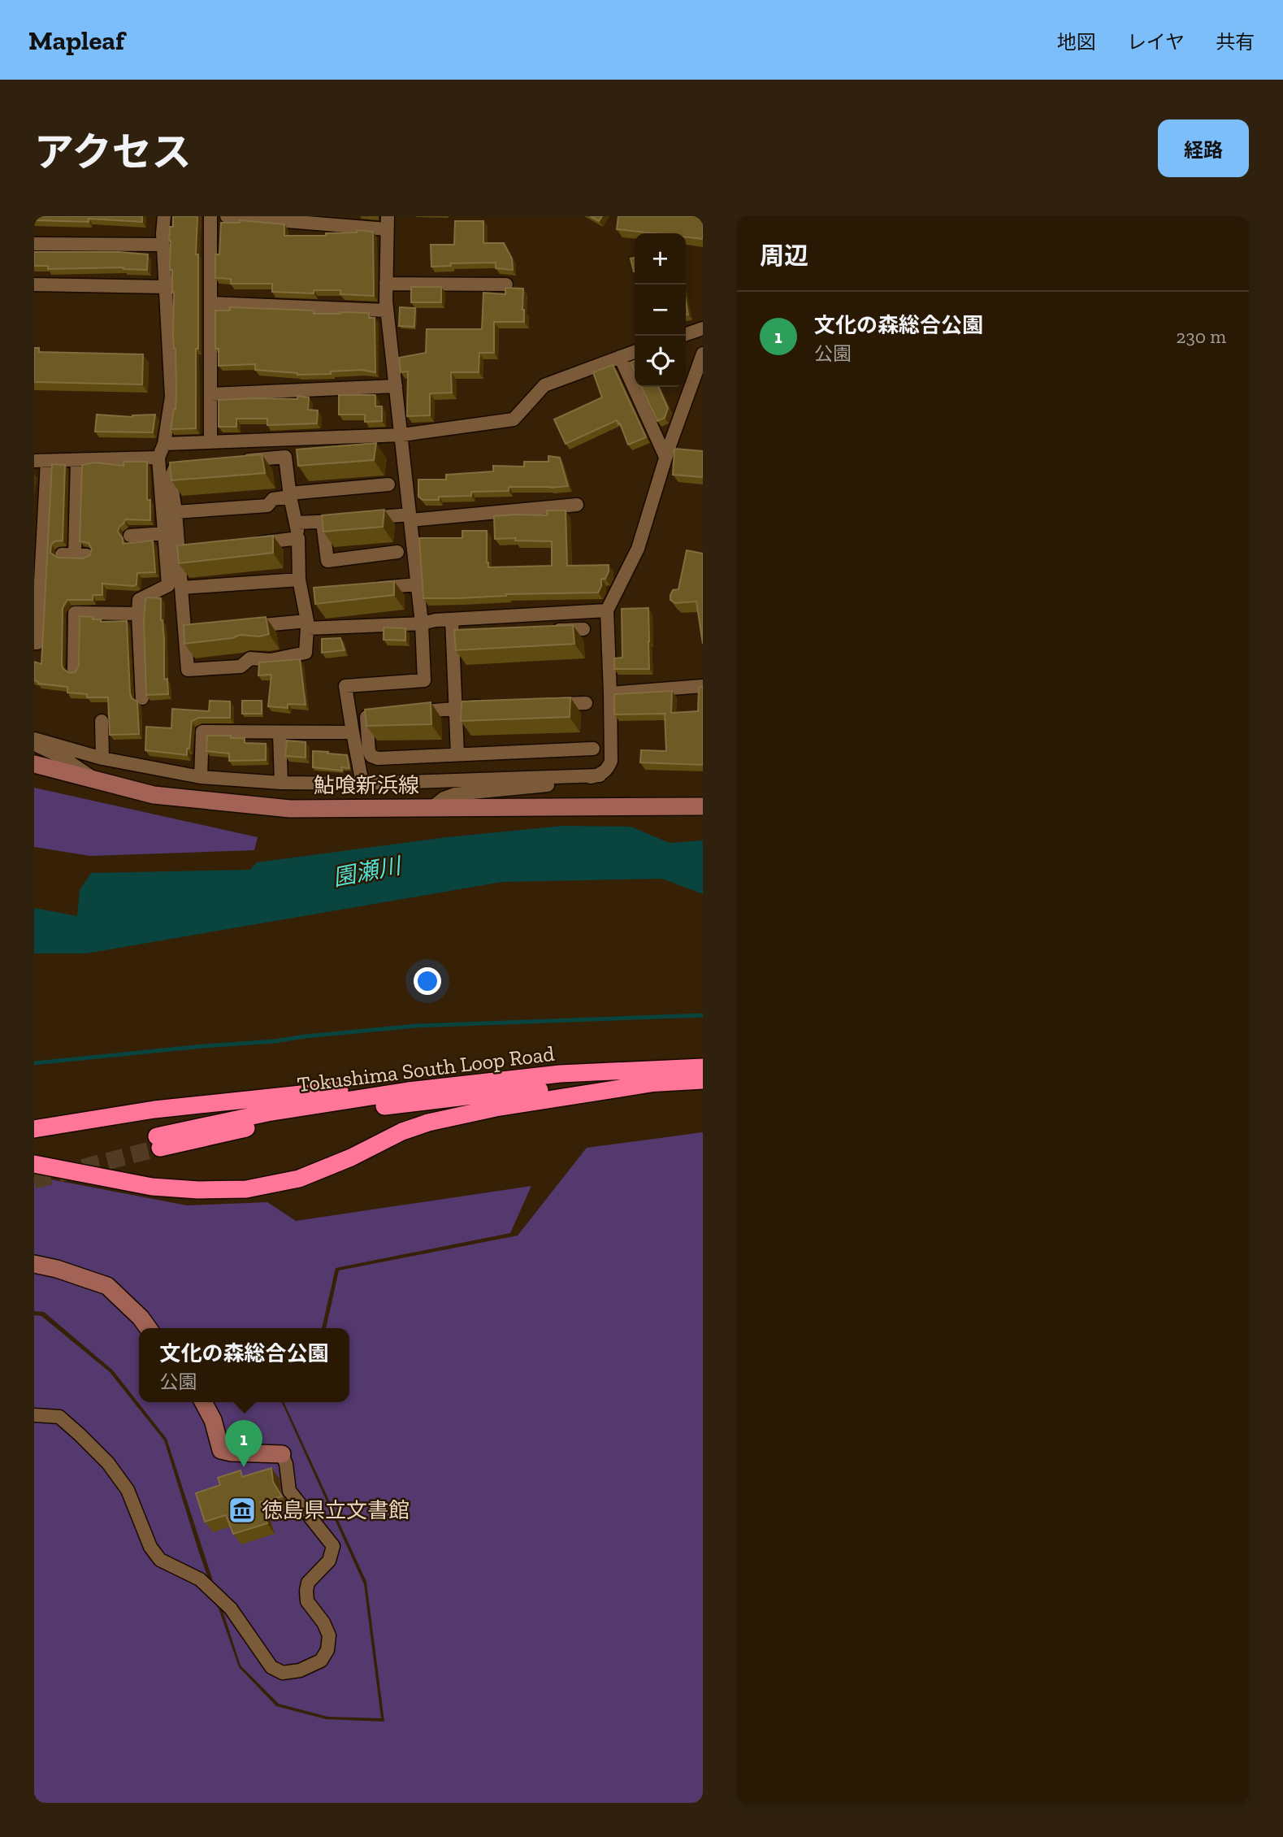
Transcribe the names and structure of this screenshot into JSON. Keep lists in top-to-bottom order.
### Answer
{
  "streets": {
    "highway": ["Tokushima South Loop Road"],
    "main road": ["鮎喰新浜線"]
  },
  "water": ["園瀬川"],
  "places": {
    "museum": ["徳島県立文書館"]
  },
  "page": {
    "header": "Mapleaf",
    "nav": ["地図", "レイヤ", "共有"],
    "title": "アクセス",
    "buttons": "経路",
    "heading": "周辺",
    "map_buttons": ["+", "−"],
    "list": [
      {
        "mark": "1",
        "name": "文化の森総合公園",
        "note": "公園",
        "value": "230 m"
      }
    ],
    "popup": ["文化の森総合公園", "公園"],
    "pins": "1"
  }
}
